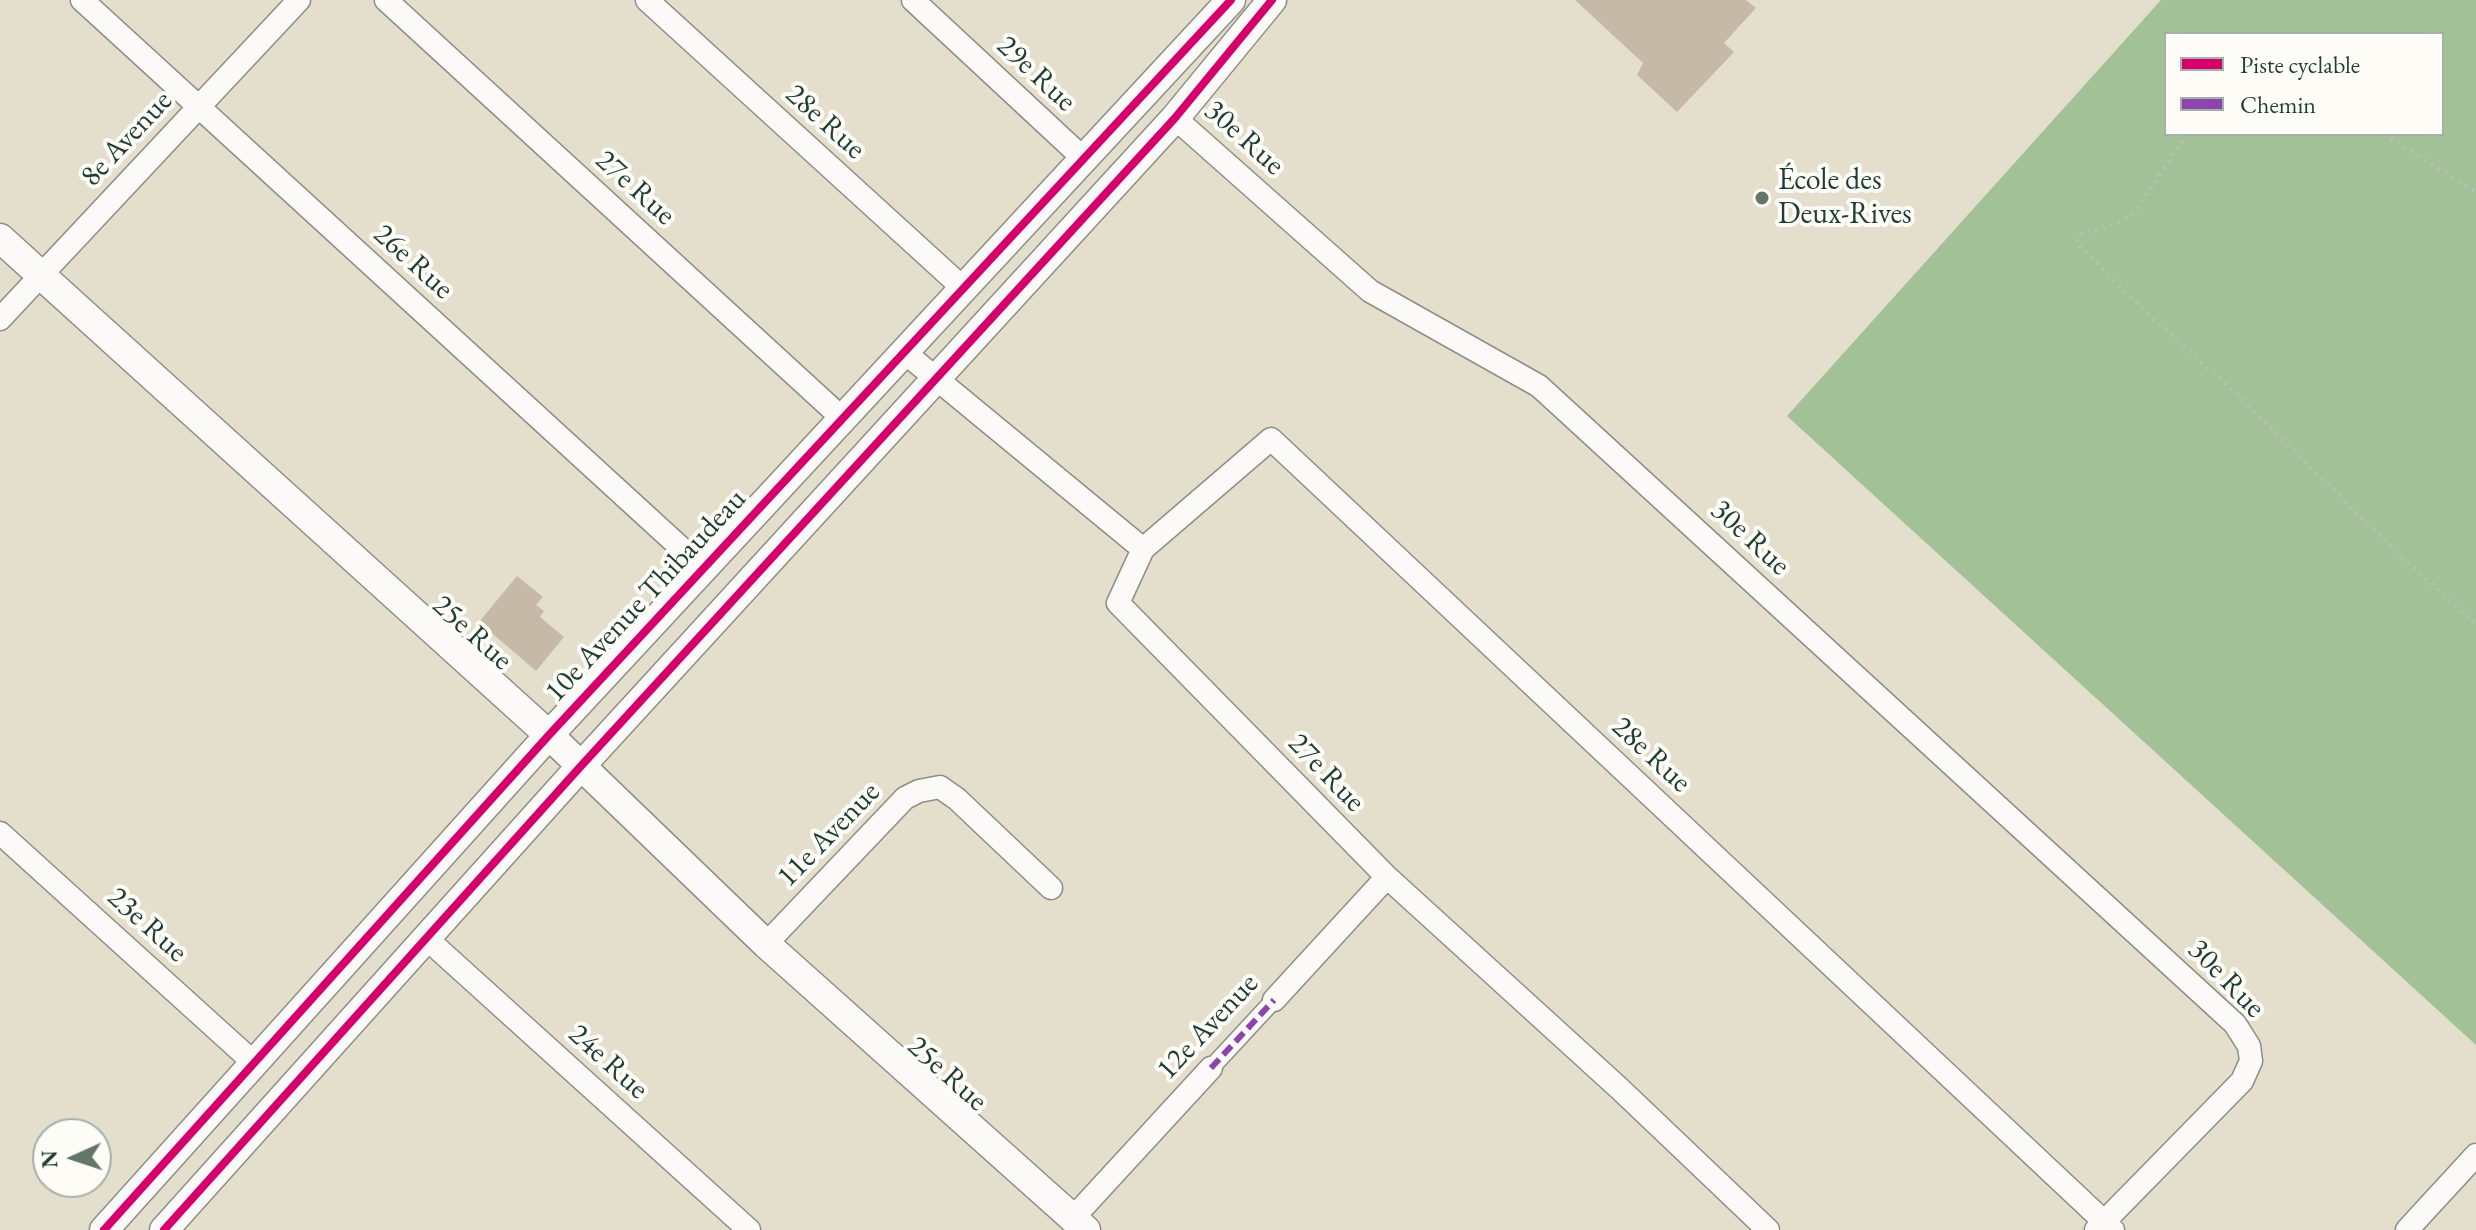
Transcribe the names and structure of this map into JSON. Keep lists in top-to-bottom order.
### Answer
{
  "streets": {
    "street": [
      "29e Rue",
      "28e Rue",
      "30e Rue",
      "8e Avenue",
      "27e Rue",
      "26e Rue",
      "10e Avenue Thibaudeau",
      "25e Rue",
      "11e Avenue",
      "23e Rue",
      "12e Avenue",
      "24e Rue"
    ]
  },
  "crossings": [
    ["29e Rue", "10e Avenue Thibaudeau"],
    ["28e Rue", "30e Rue"],
    ["28e Rue", "27e Rue"],
    ["28e Rue", "10e Avenue Thibaudeau"],
    ["8e Avenue", "26e Rue"],
    ["8e Avenue", "25e Rue"],
    ["27e Rue", "10e Avenue Thibaudeau"],
    ["27e Rue", "12e Avenue"],
    ["26e Rue", "10e Avenue Thibaudeau"],
    ["10e Avenue Thibaudeau", "25e Rue"],
    ["10e Avenue Thibaudeau", "23e Rue"],
    ["25e Rue", "11e Avenue"],
    ["25e Rue", "12e Avenue"]
  ],
  "places": ["École des Deux-Rives"],
  "legend": ["Piste cyclable", "Chemin"],
  "north": "left"
}
